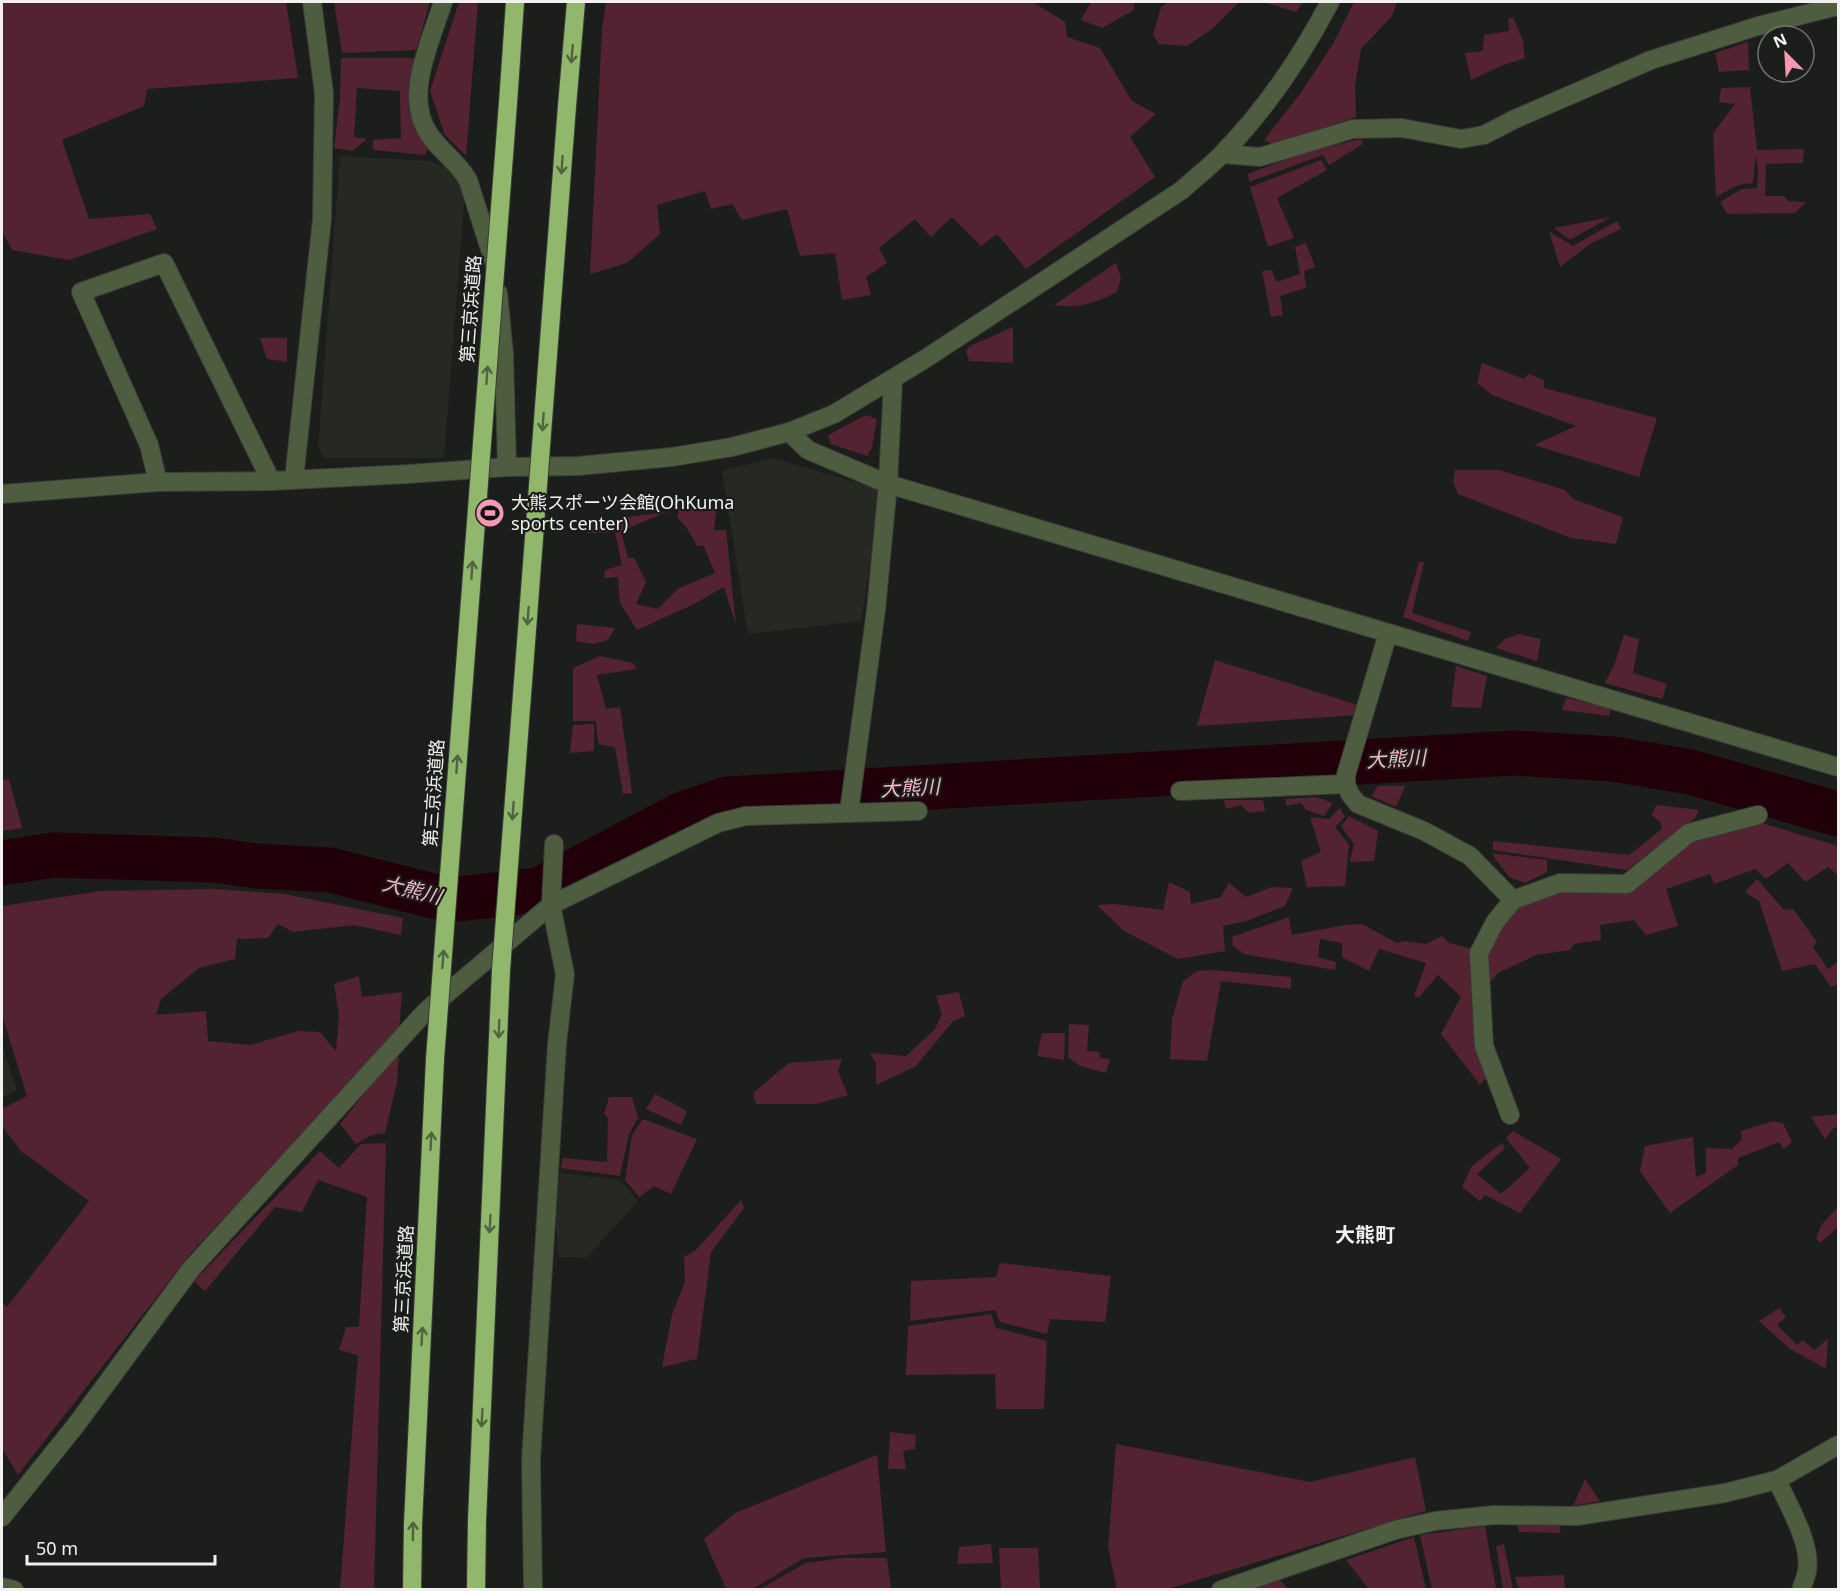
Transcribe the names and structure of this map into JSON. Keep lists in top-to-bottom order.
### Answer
{
  "streets": {
    "highway": ["第三京浜道路"]
  },
  "districts": ["大熊町"],
  "water": ["大熊川"],
  "places": {
    "sports": ["大熊スポーツ会館(OhKuma sports center)"]
  },
  "scale_bar": "50 m",
  "north": "top left"
}
